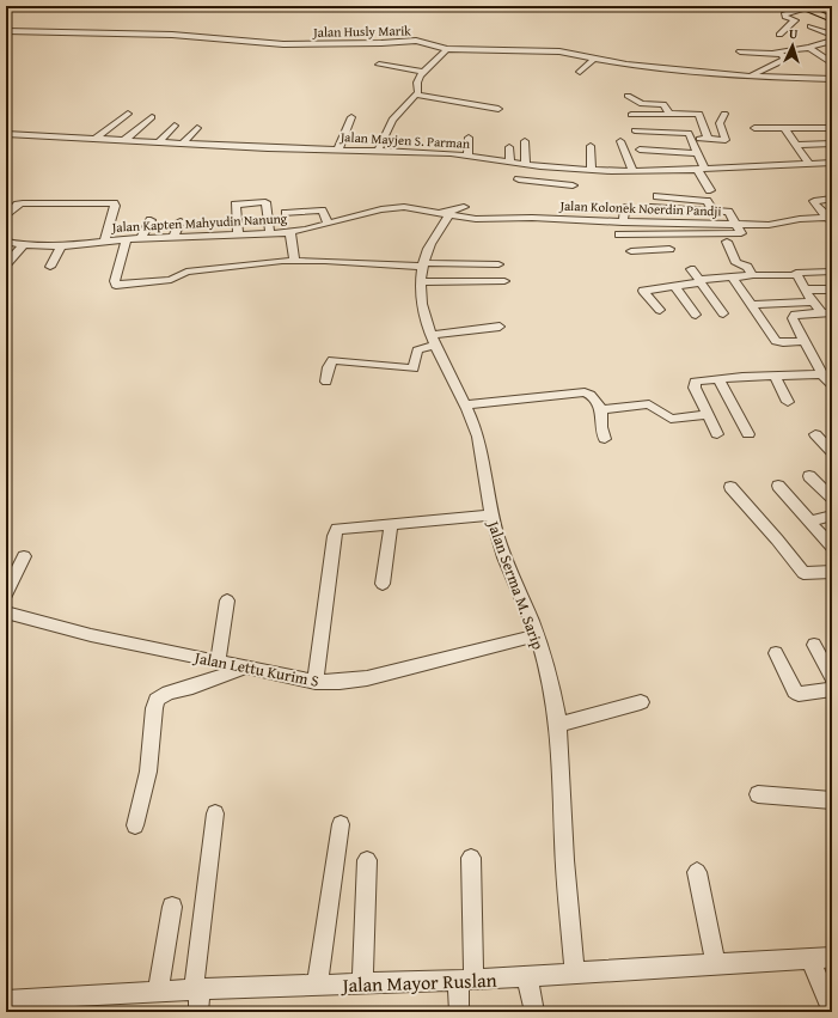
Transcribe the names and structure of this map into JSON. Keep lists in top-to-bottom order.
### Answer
{
  "streets": {
    "street": [
      "Jalan Husly Marik",
      "Jalan Mayjen S. Parman",
      "Jalan Kolonek Noerdin Pandji",
      "Jalan Kapten Mahyudin Nanung",
      "Jalan Serma M. Sarip",
      "Jalan Lettu Kurim S",
      "Jalan Mayor Ruslan"
    ]
  },
  "crossings": [
    ["Jalan Kolonek Noerdin Pandji", "Jalan Kapten Mahyudin Nanung"],
    ["Jalan Kolonek Noerdin Pandji", "Jalan Serma M. Sarip"],
    ["Jalan Kapten Mahyudin Nanung", "Jalan Serma M. Sarip"],
    ["Jalan Serma M. Sarip", "Jalan Lettu Kurim S"],
    ["Jalan Serma M. Sarip", "Jalan Mayor Ruslan"]
  ],
  "north": "top"
}
